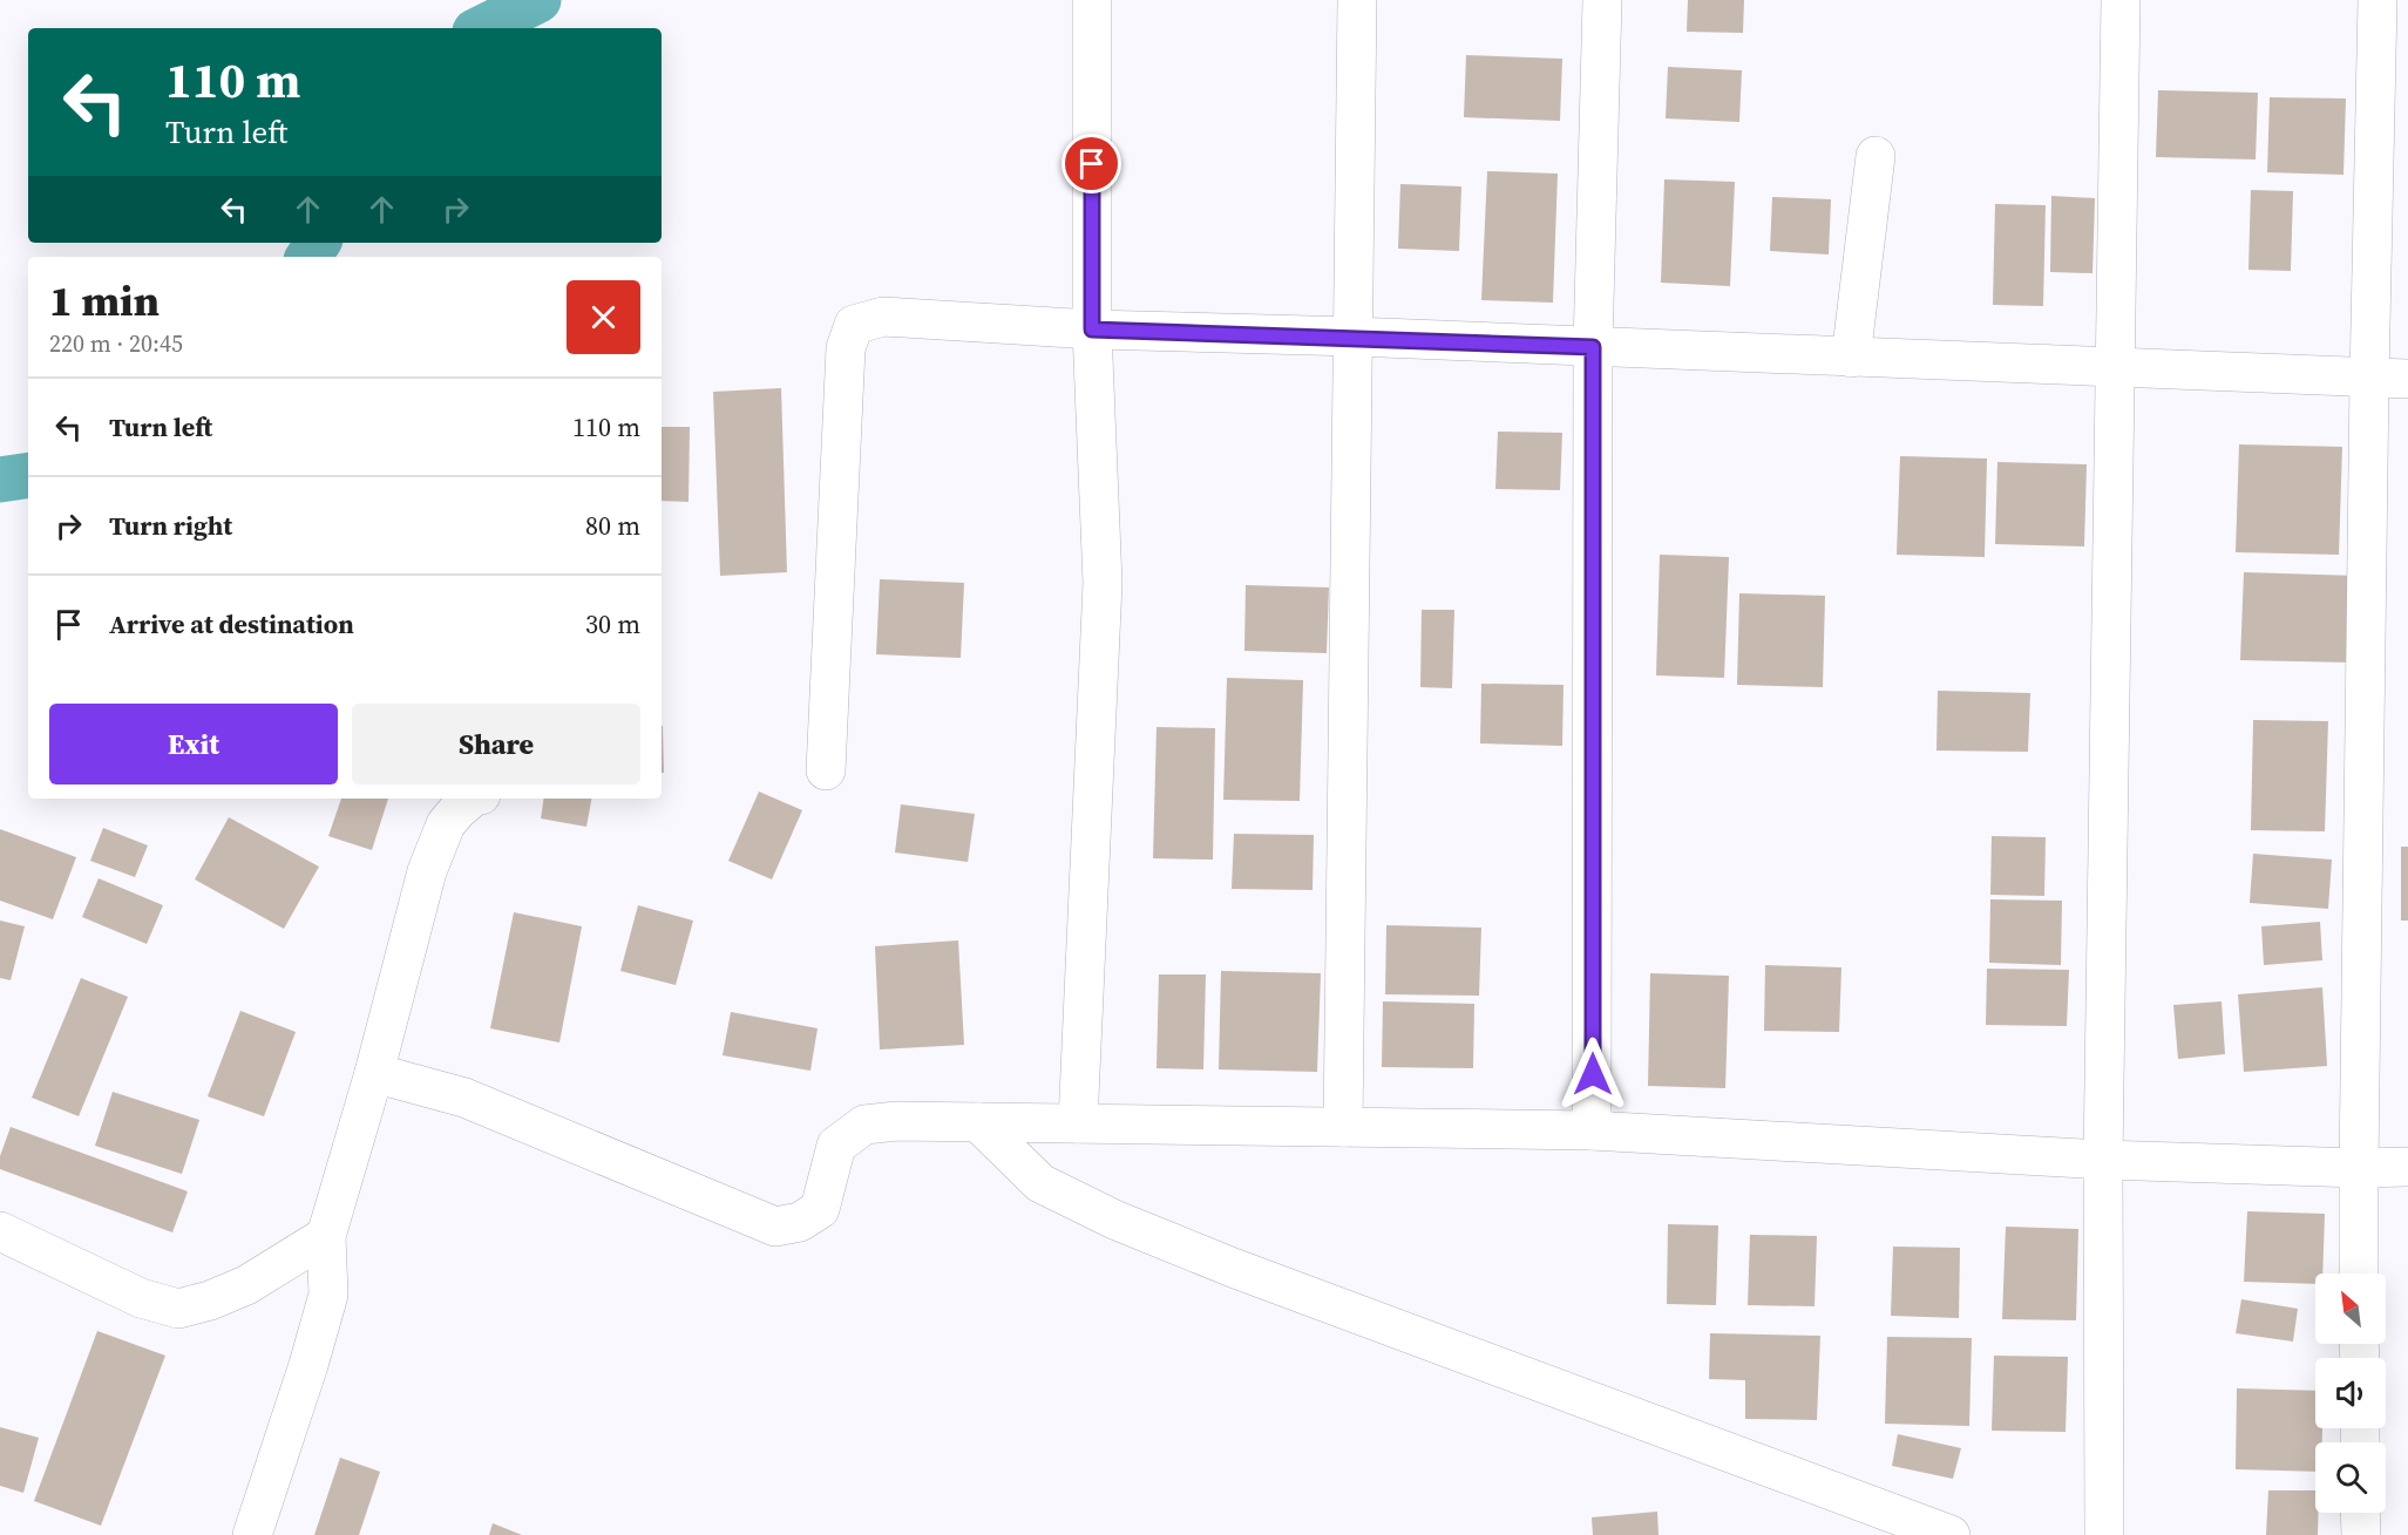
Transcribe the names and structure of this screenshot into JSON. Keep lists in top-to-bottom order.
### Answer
{
  "north": "top left",
  "page": {
    "turn": ["110 m", "Turn left"],
    "heading": ["1 min", "220 m · 20:45"],
    "list": [
      {
        "name": "Turn left",
        "value": "110 m"
      },
      {
        "name": "Turn right",
        "value": "80 m"
      },
      {
        "name": "Arrive at destination",
        "value": "30 m"
      }
    ],
    "buttons": ["Exit", "Share"]
  }
}
